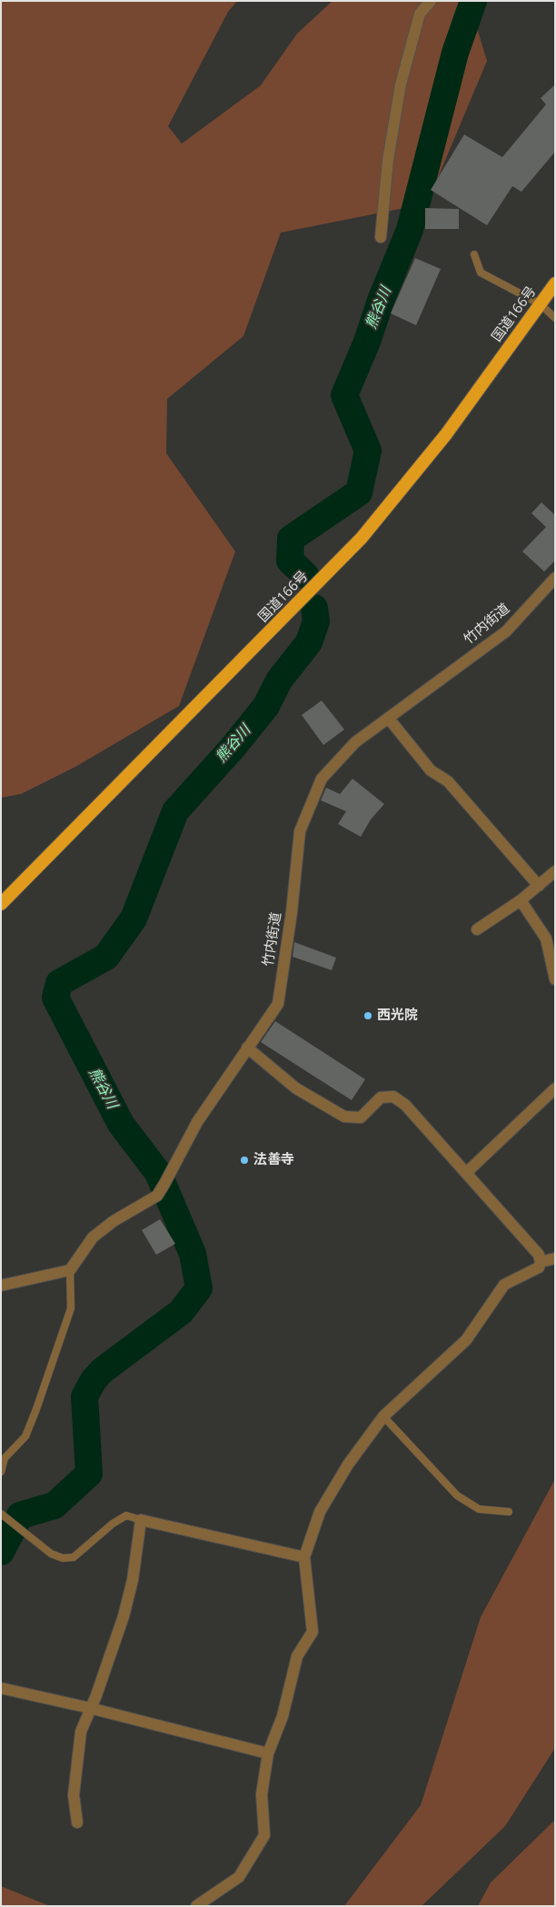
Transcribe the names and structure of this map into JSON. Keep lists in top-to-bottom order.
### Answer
{
  "streets": {
    "highway": ["国道166号"],
    "street": ["竹内街道"]
  },
  "water": ["熊谷川"],
  "places": ["西光院", "法善寺"]
}
